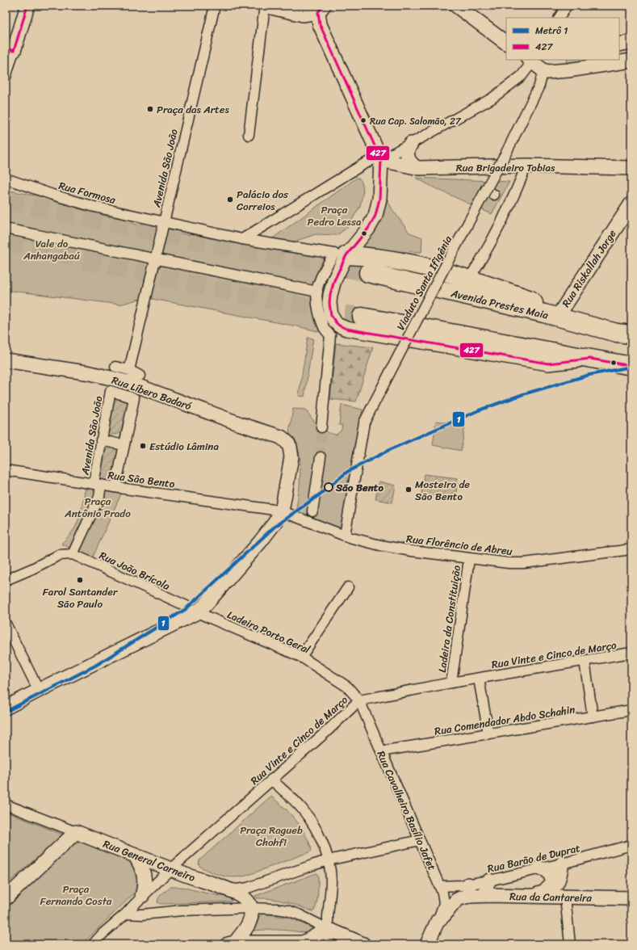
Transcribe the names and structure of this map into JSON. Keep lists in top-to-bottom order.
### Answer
{
  "streets": {
    "highway": ["Avenida Prestes Maia"],
    "main road": [
      "Rua Brigadeiro Tobias",
      "Rua Riskallah Jorge",
      "Rua Líbero Badaró",
      "Rua Cavalheiro Basílio Jafet",
      "Rua General Carneiro",
      "Rua da Cantareira"
    ],
    "street": [
      "Avenida São João",
      "Rua Formosa",
      "Viaduto Santa Ifigênia",
      "Rua São Bento",
      "Rua Florêncio de Abreu",
      "Rua João Brícola",
      "Ladeira da Constituição",
      "Ladeira Porto Geral",
      "Rua Vinte e Cinco de Março",
      "Rua Comendador Abdo Schahin",
      "Rua Barão de Duprat"
    ]
  },
  "crossings": [
    ["Avenida São João", "Rua Formosa"],
    ["Avenida São João", "Rua São Bento"],
    ["Rua Riskallah Jorge", "Avenida Prestes Maia"],
    ["Viaduto Santa Ifigênia", "Rua São Bento"],
    ["Viaduto Santa Ifigênia", "Rua Florêncio de Abreu"],
    ["Rua Líbero Badaró", "Rua São Bento"],
    ["Rua São Bento", "Rua Florêncio de Abreu"],
    ["Rua Florêncio de Abreu", "Ladeira da Constituição"],
    ["Rua João Brícola", "Ladeira Porto Geral"],
    ["Ladeira da Constituição", "Rua Vinte e Cinco de Março"],
    ["Ladeira Porto Geral", "Rua Vinte e Cinco de Março"],
    ["Ladeira Porto Geral", "Rua Cavalheiro Basílio Jafet"],
    ["Rua Vinte e Cinco de Março", "Rua Cavalheiro Basílio Jafet"],
    ["Rua Vinte e Cinco de Março", "Rua General Carneiro"],
    ["Rua Comendador Abdo Schahin", "Rua Cavalheiro Basílio Jafet"],
    ["Rua Cavalheiro Basílio Jafet", "Rua Barão de Duprat"],
    ["Rua Cavalheiro Basílio Jafet", "Rua da Cantareira"],
    ["Rua Barão de Duprat", "Rua da Cantareira"]
  ],
  "parks": [
    "Praça Pedro Lessa",
    "Vale do Anhangabaú",
    "Praça Antônio Prado",
    "Praça Ragueb Chohfi",
    "Praça Fernando Costa"
  ],
  "places": [
    "Praça das Artes",
    "Rua Cap. Salomão, 27",
    "Palácio dos Correios",
    "Estúdio Lâmina",
    "São Bento",
    "Mosteiro de São Bento",
    "Farol Santander São Paulo"
  ],
  "lines": ["transit line 427", "metro line 1"],
  "legend": ["Metrô 1", "427"]
}
